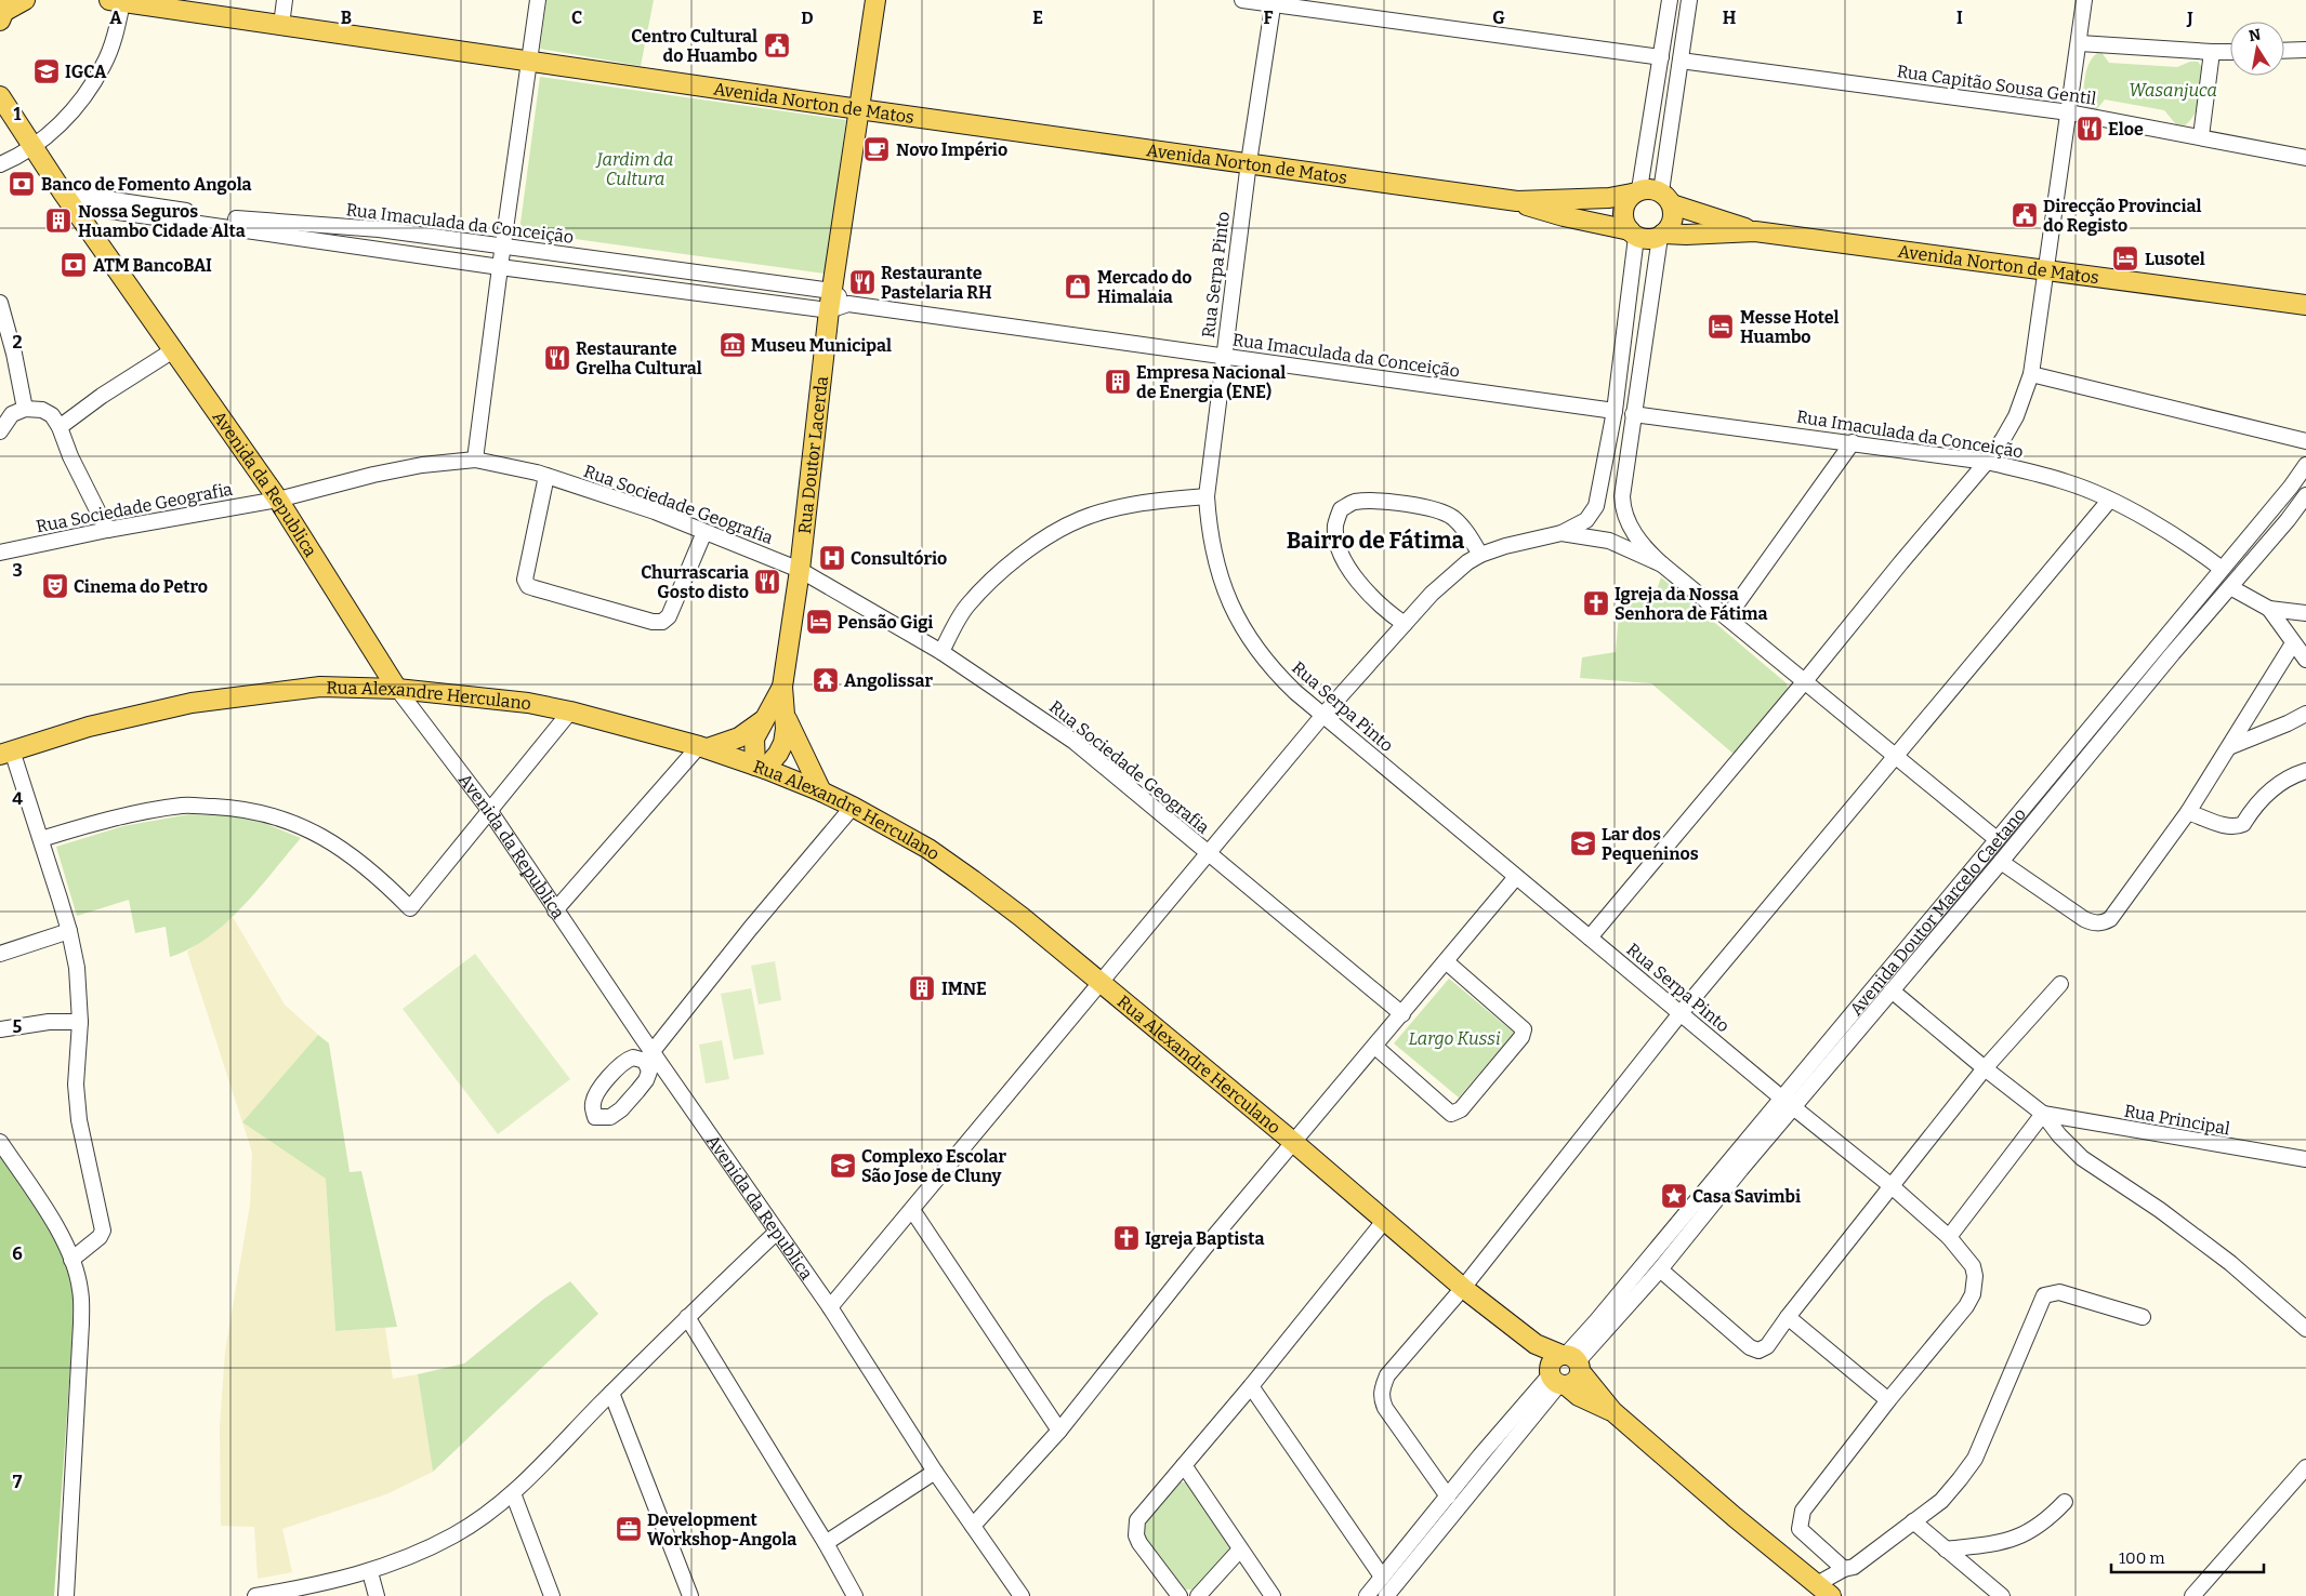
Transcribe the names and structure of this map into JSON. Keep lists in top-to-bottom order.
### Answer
{
  "streets": {
    "main road": [
      "Avenida Norton de Matos",
      "Rua Doutor Lacerda",
      "Avenida da Republica",
      "Rua Alexandre Herculano",
      "Avenida Doutor Marcelo Caetano"
    ],
    "street": [
      "Rua Capitão Sousa Gentil",
      "Rua Imaculada da Conceição",
      "Rua Serpa Pinto",
      "Rua Sociedade Geografia",
      "Rua Principal"
    ]
  },
  "crossings": [
    ["Avenida Norton de Matos", "Rua Serpa Pinto"],
    ["Avenida Norton de Matos", "Rua Doutor Lacerda"],
    ["Rua Imaculada da Conceição", "Rua Serpa Pinto"],
    ["Rua Imaculada da Conceição", "Rua Doutor Lacerda"],
    ["Rua Imaculada da Conceição", "Avenida da Republica"],
    ["Rua Imaculada da Conceição", "Avenida Doutor Marcelo Caetano"],
    ["Rua Serpa Pinto", "Avenida Doutor Marcelo Caetano"],
    ["Rua Doutor Lacerda", "Rua Sociedade Geografia"],
    ["Rua Doutor Lacerda", "Rua Alexandre Herculano"],
    ["Avenida da Republica", "Rua Sociedade Geografia"],
    ["Avenida da Republica", "Rua Alexandre Herculano"],
    ["Rua Alexandre Herculano", "Avenida Doutor Marcelo Caetano"]
  ],
  "districts": ["Bairro de Fátima"],
  "parks": ["Wasanjuca", "Jardim da Cultura", "Largo Kussi"],
  "places": {
    "public building": ["Centro Cultural do Huambo", "Direcção Provincial do Registo"],
    "school or university": ["IGCA", "Lar dos Pequeninos", "Complexo Escolar São Jose de Cluny"],
    "restaurant": [
      "Eloe",
      "Restaurante Pastelaria RH",
      "Restaurante Grelha Cultural",
      "Churrascaria Gosto disto"
    ],
    "cafe": ["Novo Império"],
    "bank": ["Banco de Fomento Angola", "ATM BancoBAI"],
    "building": ["Nossa Seguros Huambo Cidade Alta", "Empresa Nacional de Energia (ENE)", "IMNE"],
    "hotel": ["Lusotel", "Messe Hotel Huambo", "Pensão Gigi"],
    "shop": ["Mercado do Himalaia"],
    "museum": ["Museu Municipal"],
    "hospital": ["Consultório"],
    "theatre": ["Cinema do Petro"],
    "church": ["Igreja da Nossa Senhora de Fátima", "Igreja Baptista"],
    "temple": ["Angolissar"],
    "place": ["Casa Savimbi"],
    "office": ["Development Workshop-Angola"]
  },
  "scale_bar": "100 m",
  "north": "top",
  "grid": {
    "columns": [
      "A",
      "B",
      "C",
      "D",
      "E",
      "F",
      "G",
      "H",
      "I",
      "J"
    ],
    "rows": [
      "1",
      "2",
      "3",
      "4",
      "5",
      "6",
      "7"
    ]
  }
}
